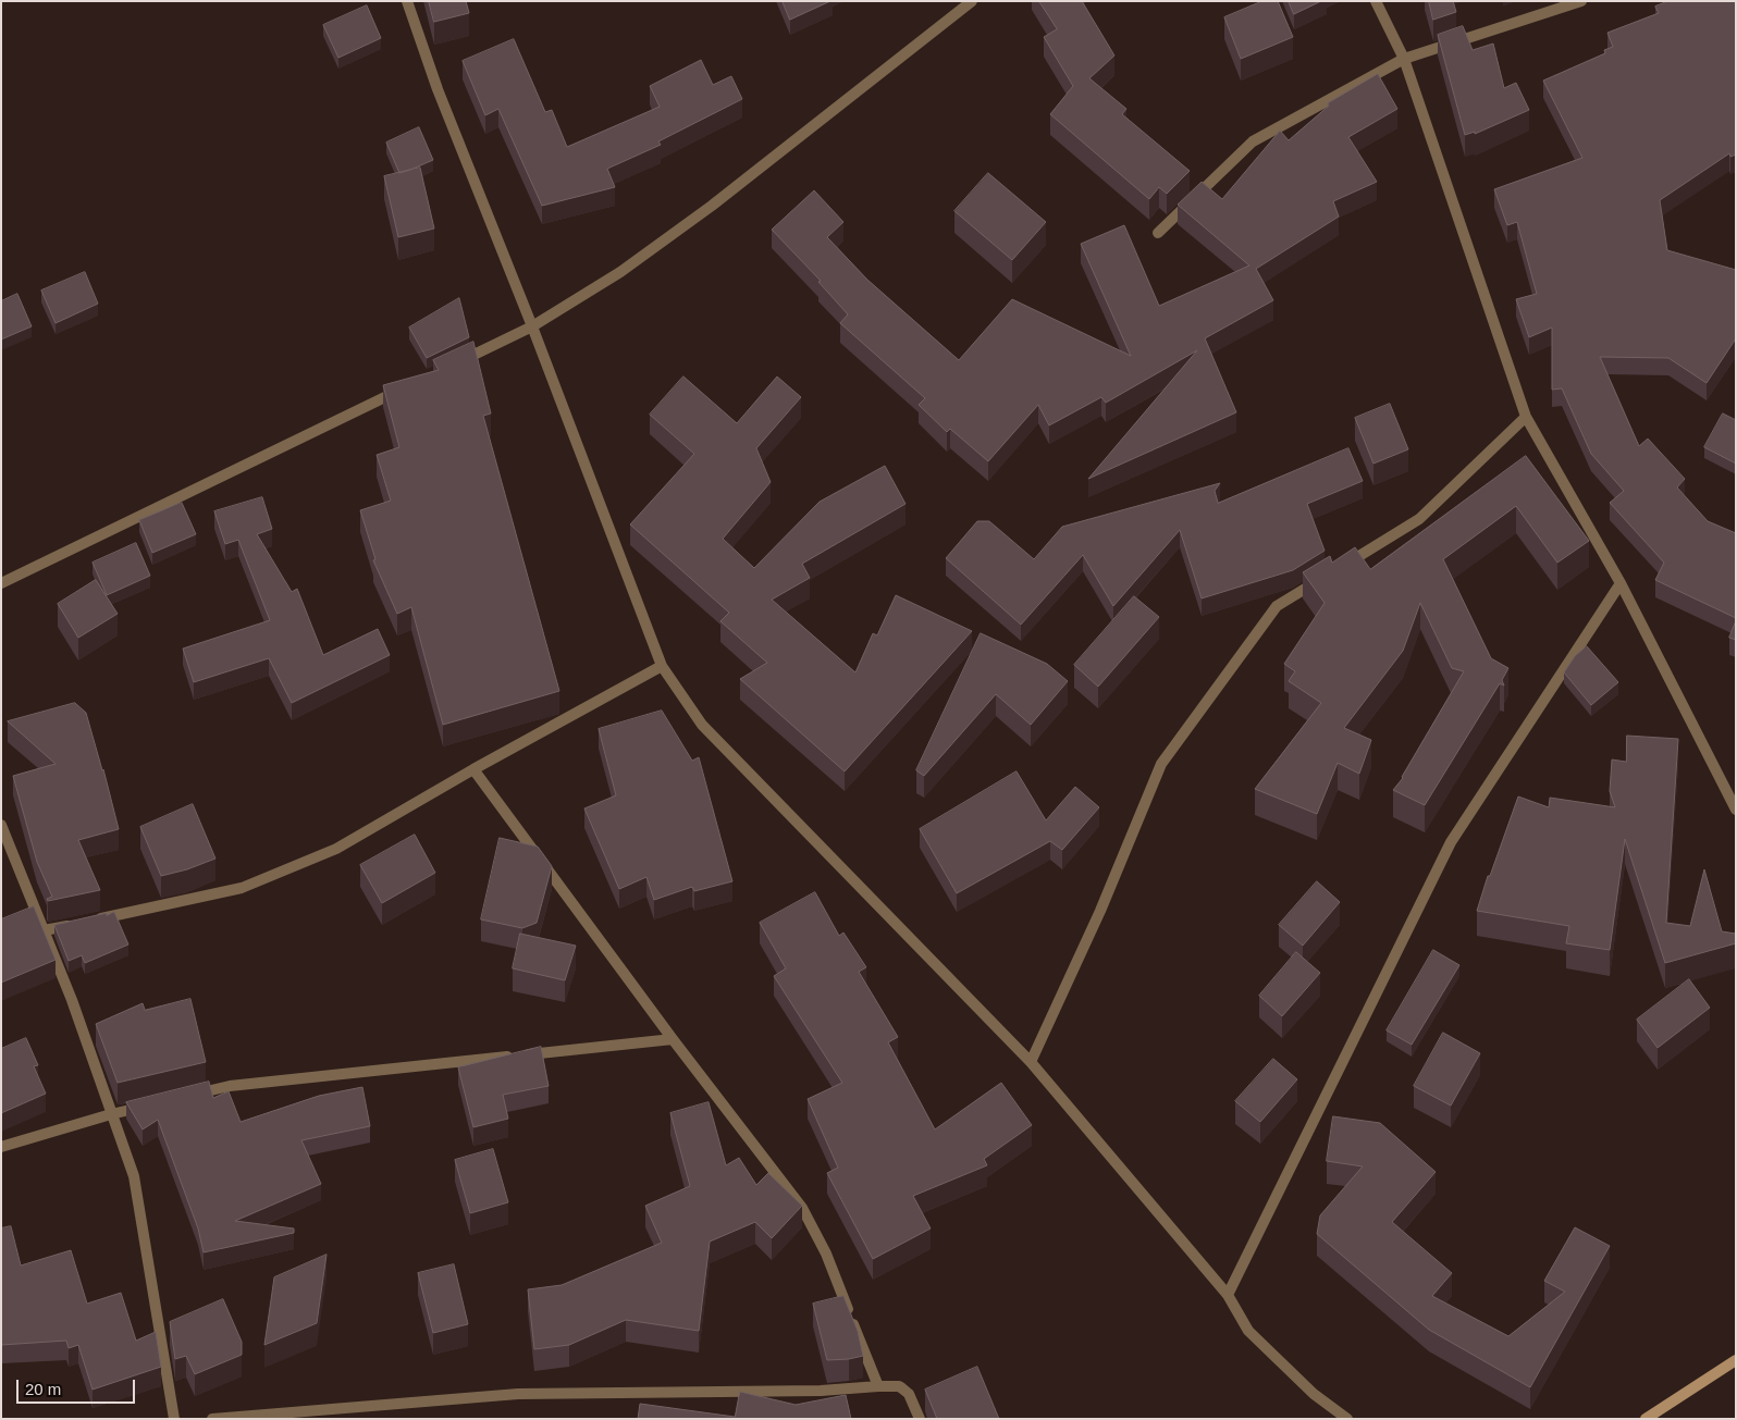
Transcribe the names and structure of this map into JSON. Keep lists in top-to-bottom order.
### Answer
{
  "scale_bar": "20 m"
}
